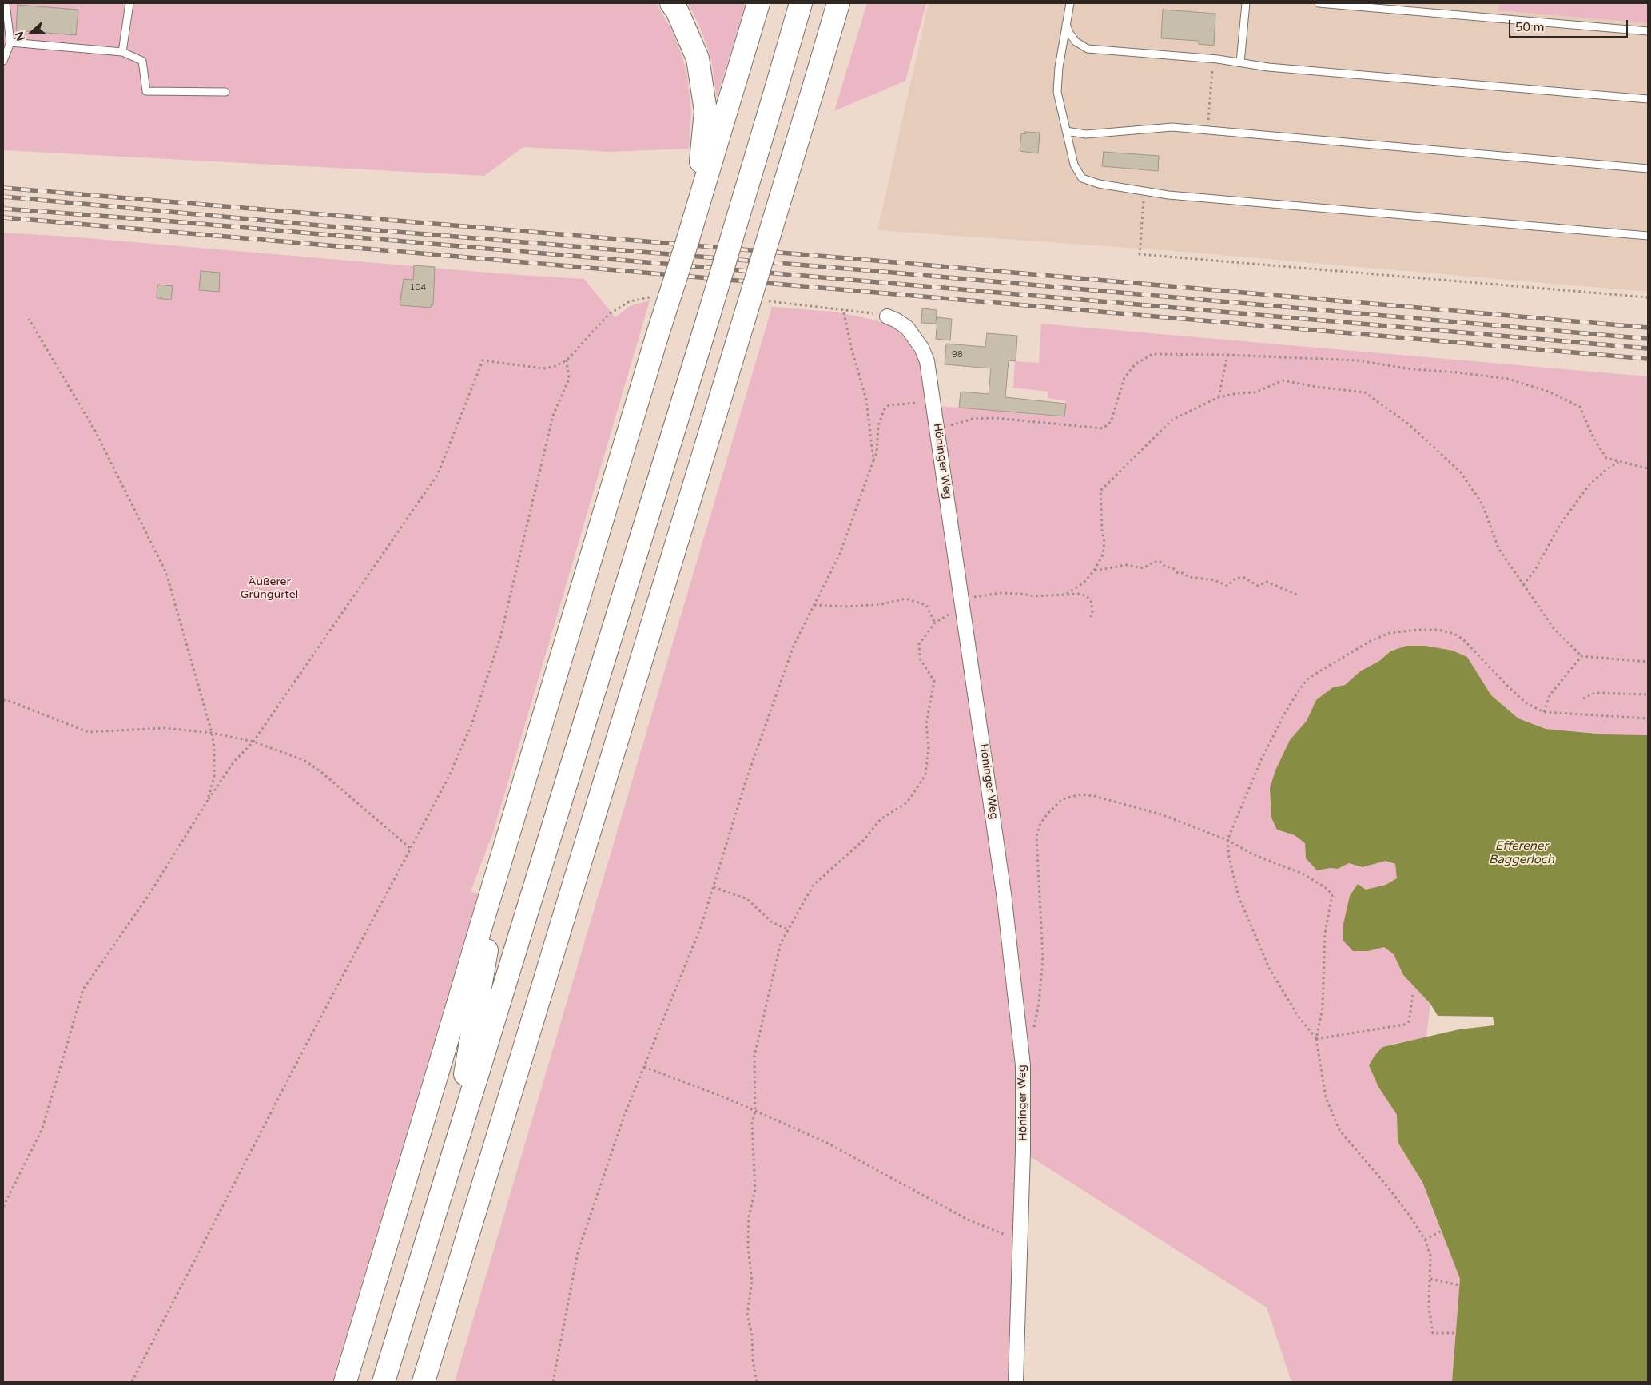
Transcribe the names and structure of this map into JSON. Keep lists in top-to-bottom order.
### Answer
{
  "streets": {
    "street": ["Höninger Weg"]
  },
  "water": ["Efferener Baggerloch"],
  "parks": ["Äußerer Grüngürtel"],
  "house_numbers": ["104", "98"],
  "scale_bar": "50 m",
  "north": "left"
}
